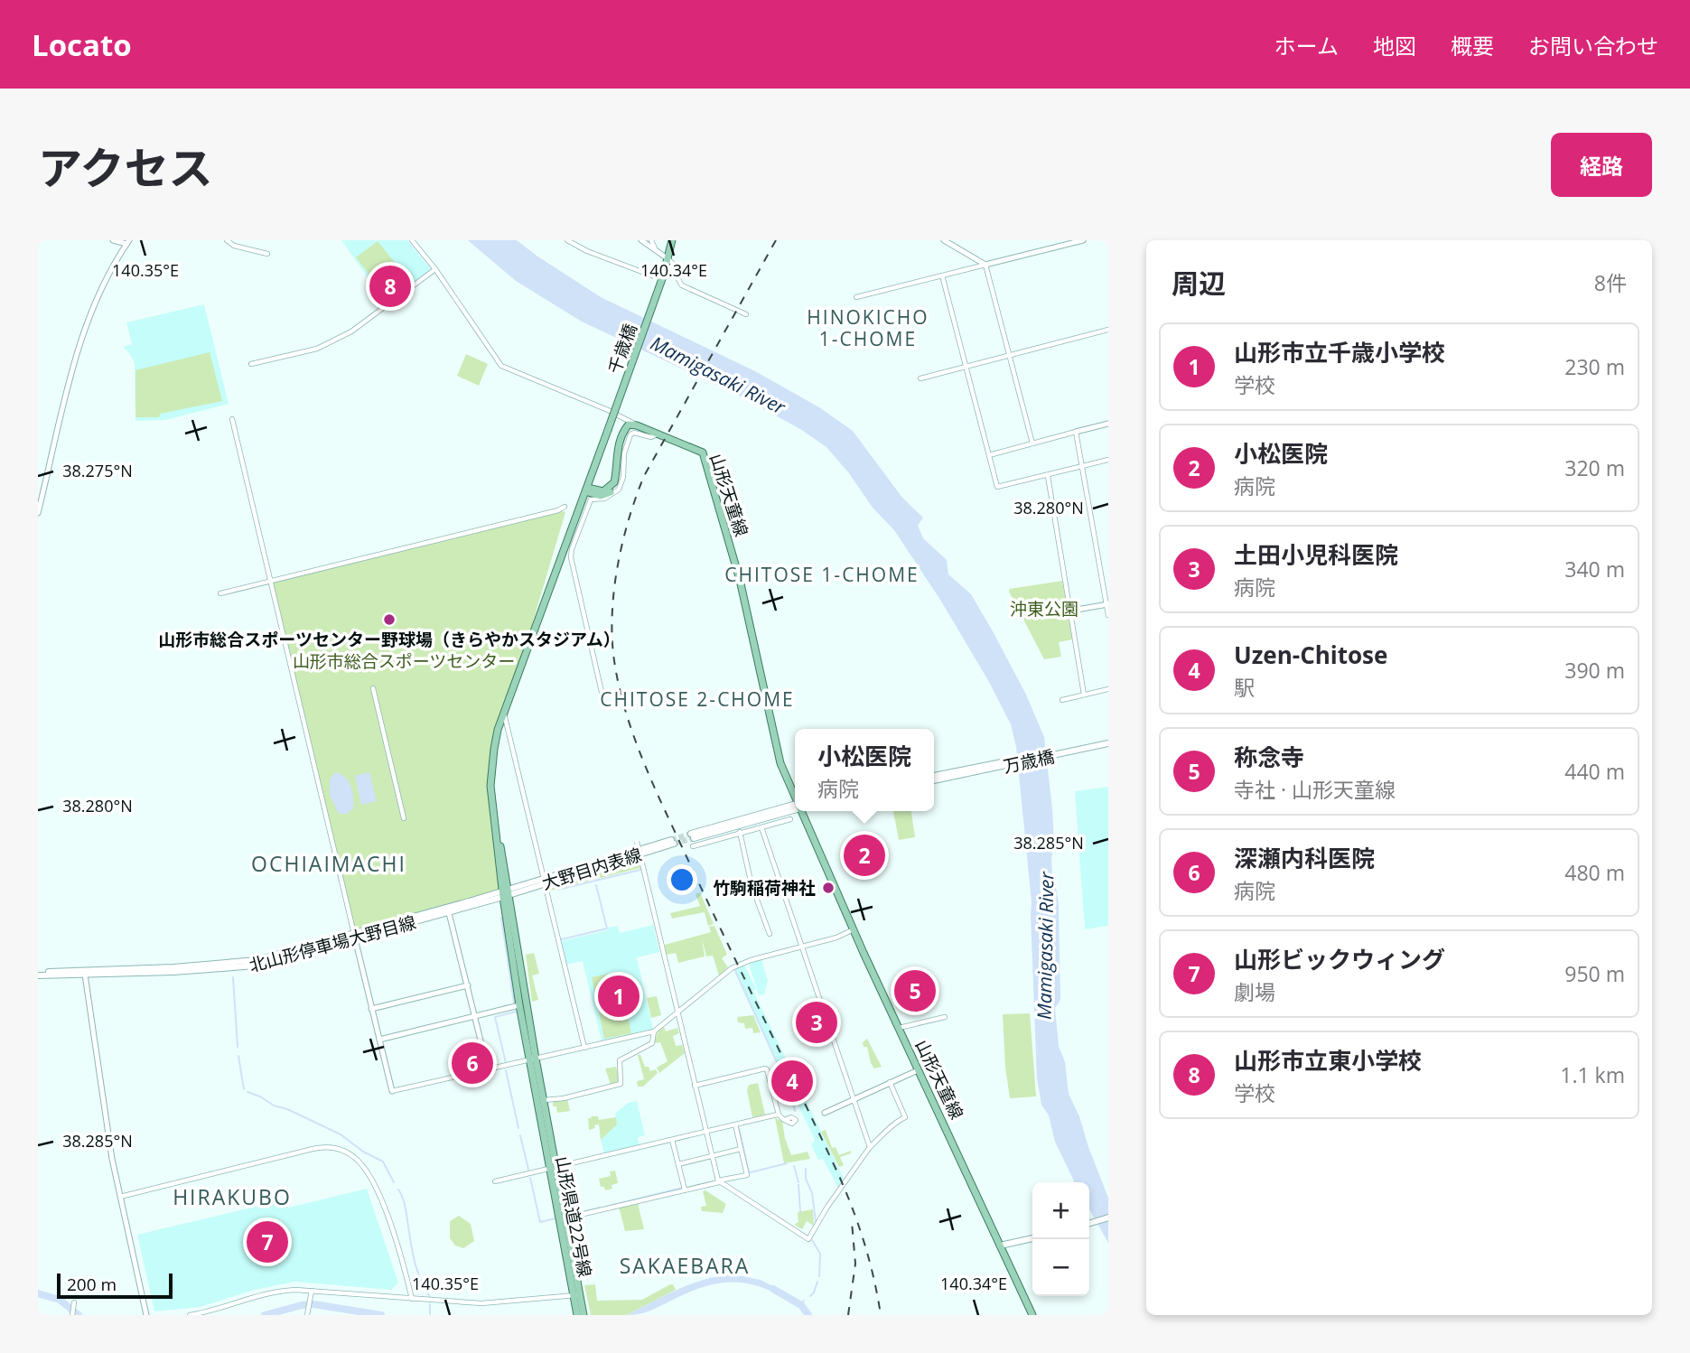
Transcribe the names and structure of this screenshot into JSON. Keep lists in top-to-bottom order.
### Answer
{
  "streets": {
    "main road": [
      "千歳橋",
      "山形天童線",
      "万歳橋",
      "大野目内表線",
      "北山形停車場大野目線",
      "山形県道22号線"
    ]
  },
  "crossings": [
    ["大野目内表線", "北山形停車場大野目線"]
  ],
  "districts": [
    "HINOKICHO 1-CHOME",
    "CHITOSE 1-CHOME",
    "CHITOSE 2-CHOME",
    "OCHIAIMACHI",
    "HIRAKUBO",
    "SAKAEBARA"
  ],
  "water": ["Mamigasaki River"],
  "parks": ["沖東公園", "山形市総合スポーツセンター"],
  "places": ["山形市総合スポーツセンター野球場（きらやかスタジアム）", "竹駒稲荷神社"],
  "scale_bar": "200 m",
  "page": {
    "header": "Locato",
    "nav": [
      "ホーム",
      "地図",
      "概要",
      "お問い合わせ"
    ],
    "title": "アクセス",
    "buttons": "経路",
    "heading": ["周辺", "8件"],
    "pins": [
      "8",
      "2",
      "5",
      "1",
      "3",
      "6",
      "4",
      "7"
    ],
    "list": [
      {
        "mark": "1",
        "name": "山形市立千歳小学校",
        "note": "学校",
        "value": "230 m"
      },
      {
        "mark": "2",
        "name": "小松医院",
        "note": "病院",
        "value": "320 m"
      },
      {
        "mark": "3",
        "name": "土田小児科医院",
        "note": "病院",
        "value": "340 m"
      },
      {
        "mark": "4",
        "name": "Uzen-Chitose",
        "note": "駅",
        "value": "390 m"
      },
      {
        "mark": "5",
        "name": "称念寺",
        "note": "寺社 · 山形天童線",
        "value": "440 m"
      },
      {
        "mark": "6",
        "name": "深瀬内科医院",
        "note": "病院",
        "value": "480 m"
      },
      {
        "mark": "7",
        "name": "山形ビックウィング",
        "note": "劇場",
        "value": "950 m"
      },
      {
        "mark": "8",
        "name": "山形市立東小学校",
        "note": "学校",
        "value": "1.1 km"
      }
    ],
    "popup": ["小松医院", "病院"],
    "map_buttons": ["+", "−"],
    "scale": "200 m"
  },
  "coordinates": [
    "140.35°E",
    "140.34°E",
    "38.275°N",
    "38.280°N",
    "38.285°N"
  ]
}
